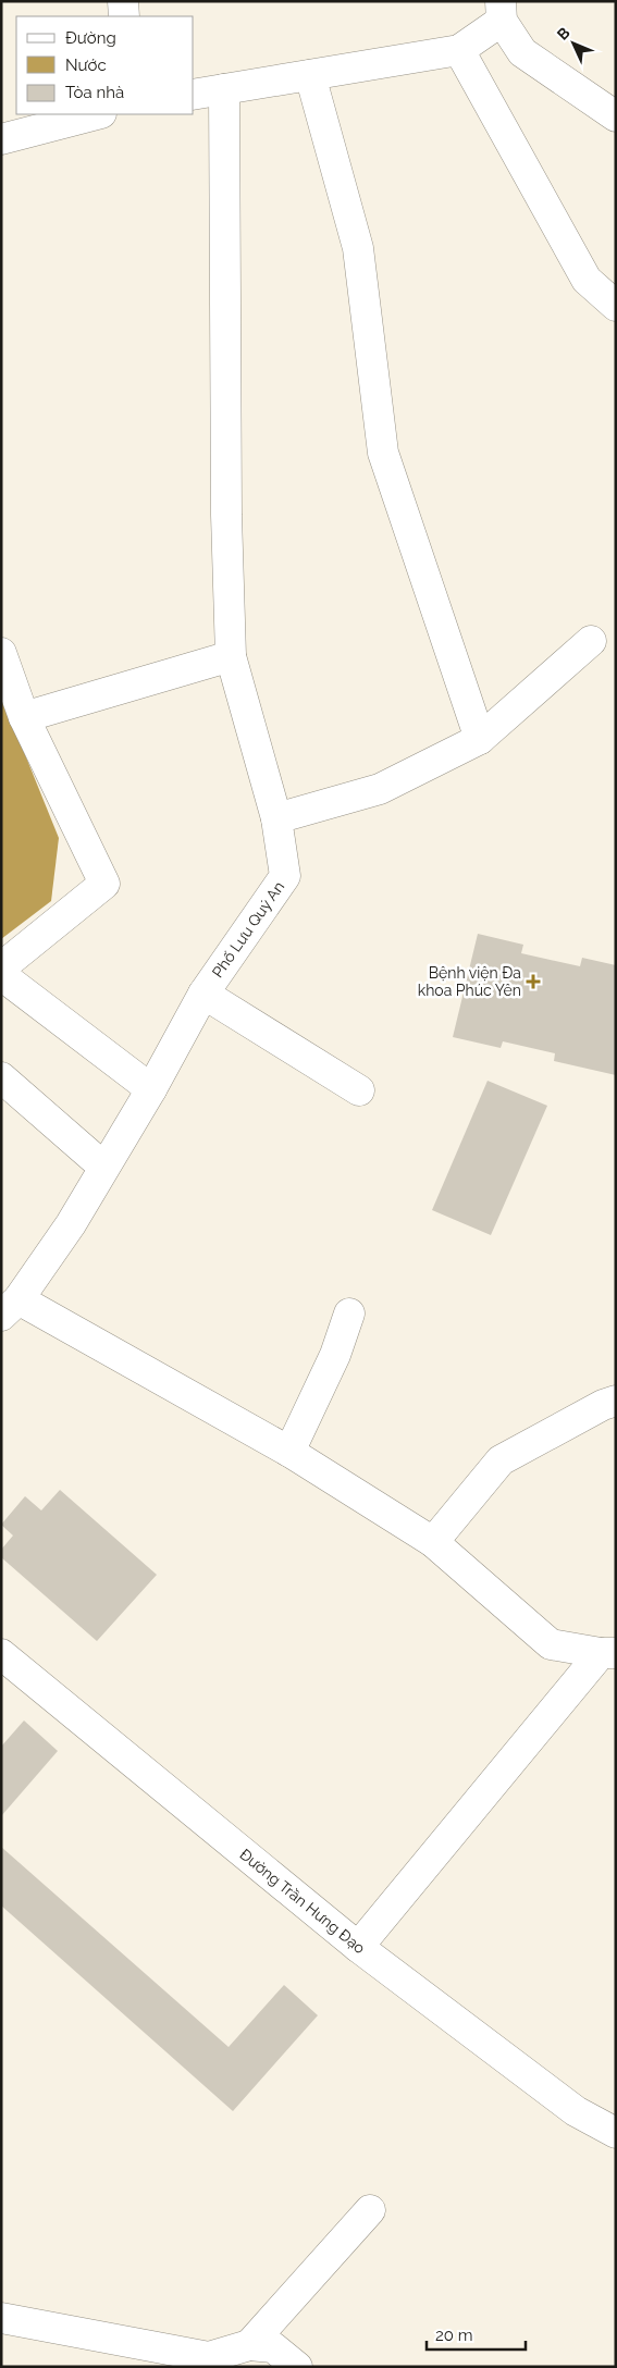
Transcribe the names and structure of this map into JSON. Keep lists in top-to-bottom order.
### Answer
{
  "streets": {
    "street": ["Phố Lưu Quý An", "Đường Trần Hưng Đạo"]
  },
  "places": {
    "health": ["Bệnh viện Đa khoa Phúc Yên"]
  },
  "legend": ["Đường", "Nước", "Tòa nhà"],
  "scale_bar": "20 m",
  "north": "top left"
}
